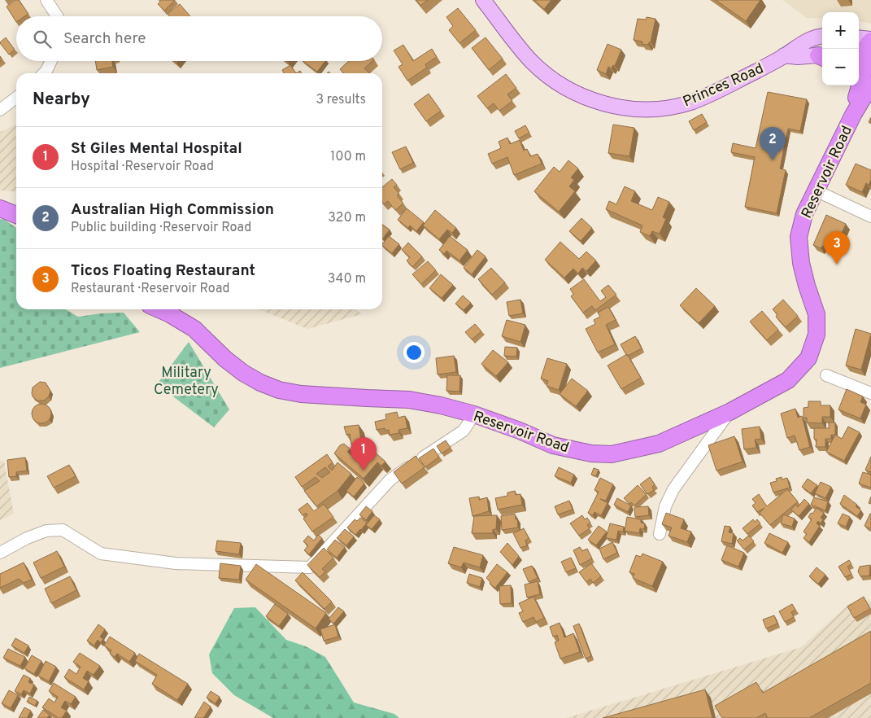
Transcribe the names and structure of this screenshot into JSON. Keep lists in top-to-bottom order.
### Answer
{
  "streets": {
    "highway": ["Reservoir Road"],
    "main road": ["Princes Road"]
  },
  "parks": ["Military Cemetery"],
  "page": {
    "map_buttons": ["+", "−"],
    "search": "Search here",
    "heading": ["Nearby", "3 results"],
    "list": [
      {
        "mark": "1",
        "name": "St Giles Mental Hospital",
        "note": "Hospital · Reservoir Road",
        "value": "100 m"
      },
      {
        "mark": "2",
        "name": "Australian High Commission",
        "note": "Public building · Reservoir Road",
        "value": "320 m"
      },
      {
        "mark": "3",
        "name": "Ticos Floating Restaurant",
        "note": "Restaurant · Reservoir Road",
        "value": "340 m"
      }
    ],
    "pins": ["2", "3", "1"]
  }
}
